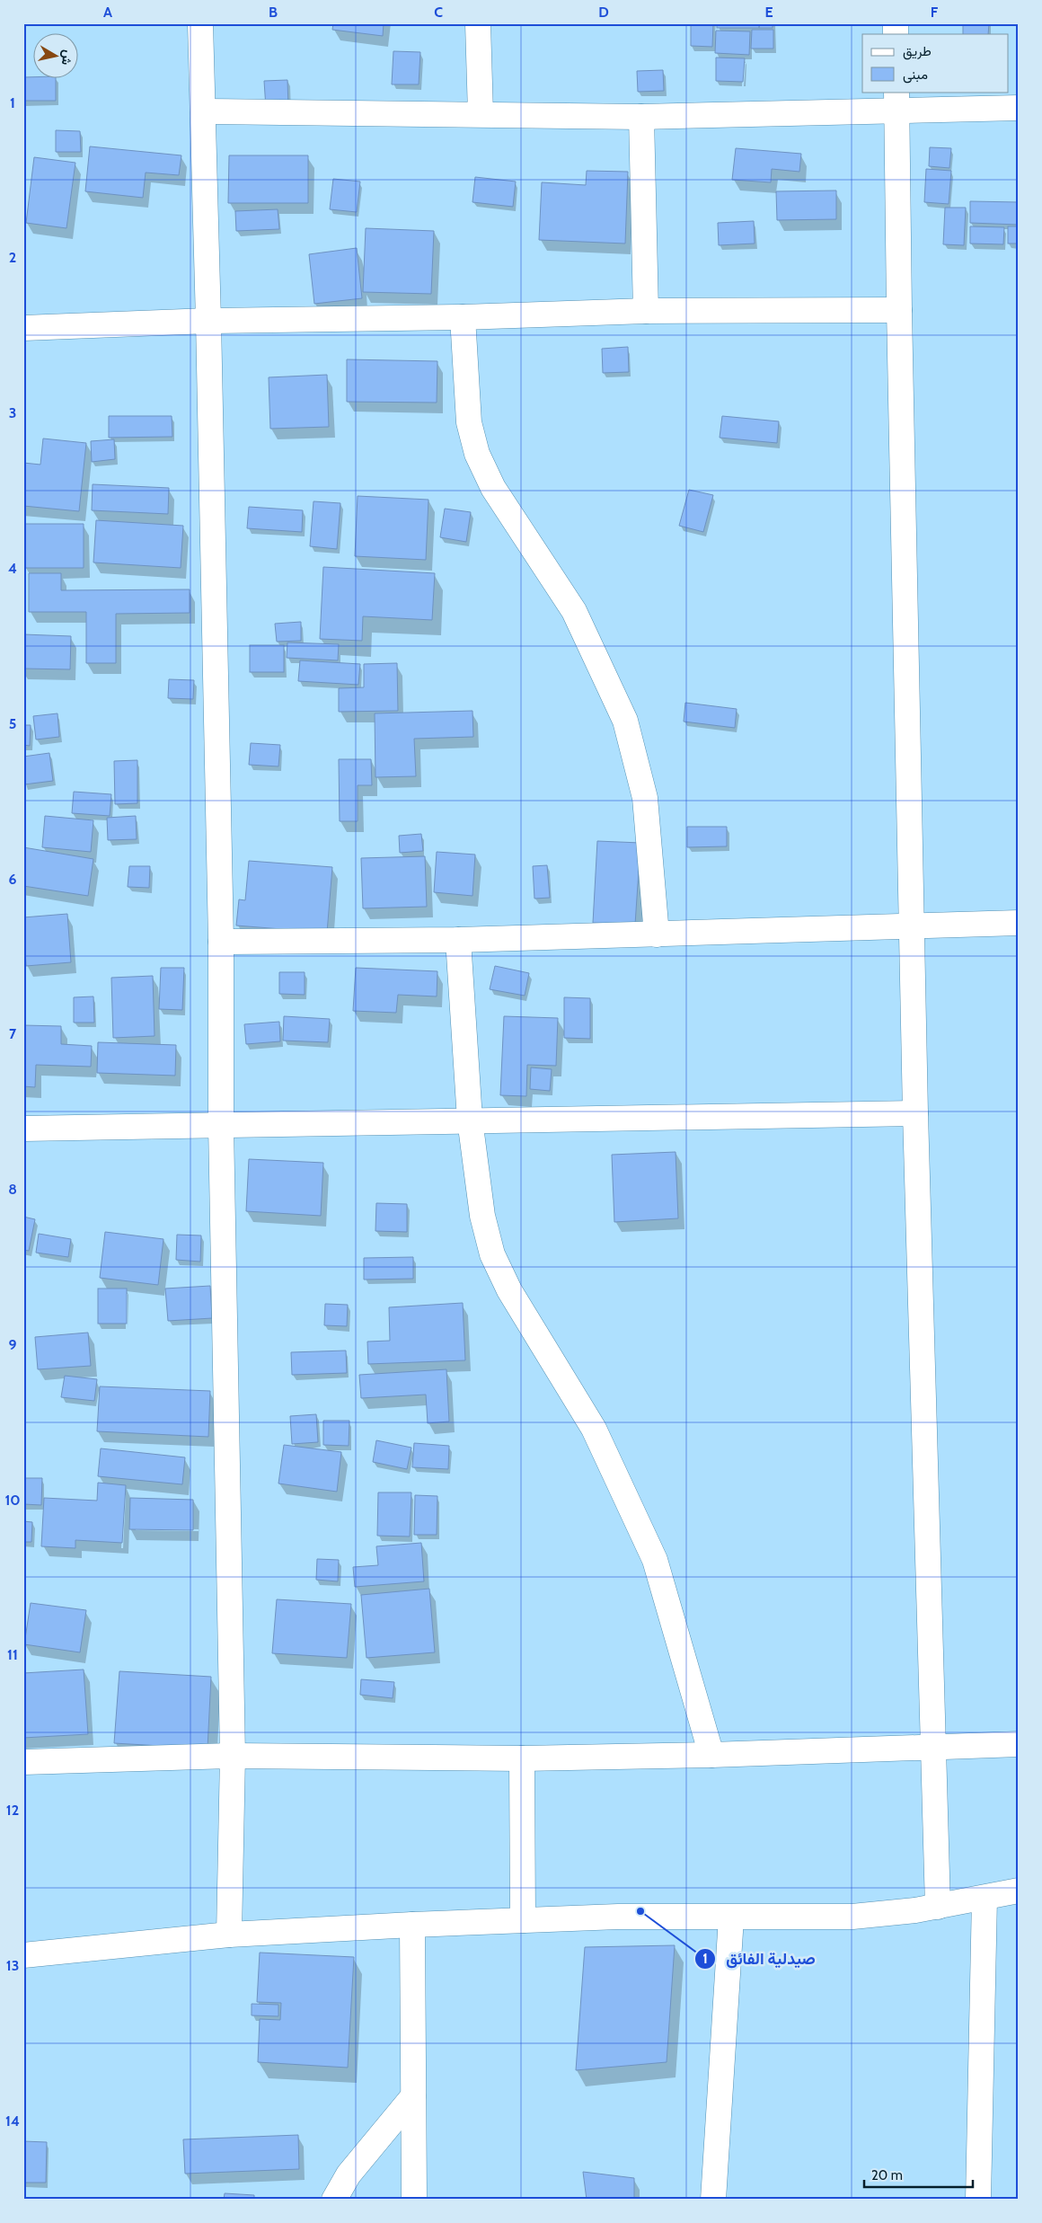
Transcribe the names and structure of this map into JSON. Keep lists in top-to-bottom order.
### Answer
{
  "places": ["صيدلية الفائق"],
  "legend": ["طريق", "مبنى"],
  "scale_bar": "20 m",
  "north": "right",
  "grid": {
    "columns": [
      "A",
      "B",
      "C",
      "D",
      "E",
      "F"
    ],
    "rows": [
      "1",
      "2",
      "3",
      "4",
      "5",
      "6",
      "7",
      "8",
      "9",
      "10",
      "11",
      "12",
      "13",
      "14"
    ]
  }
}
